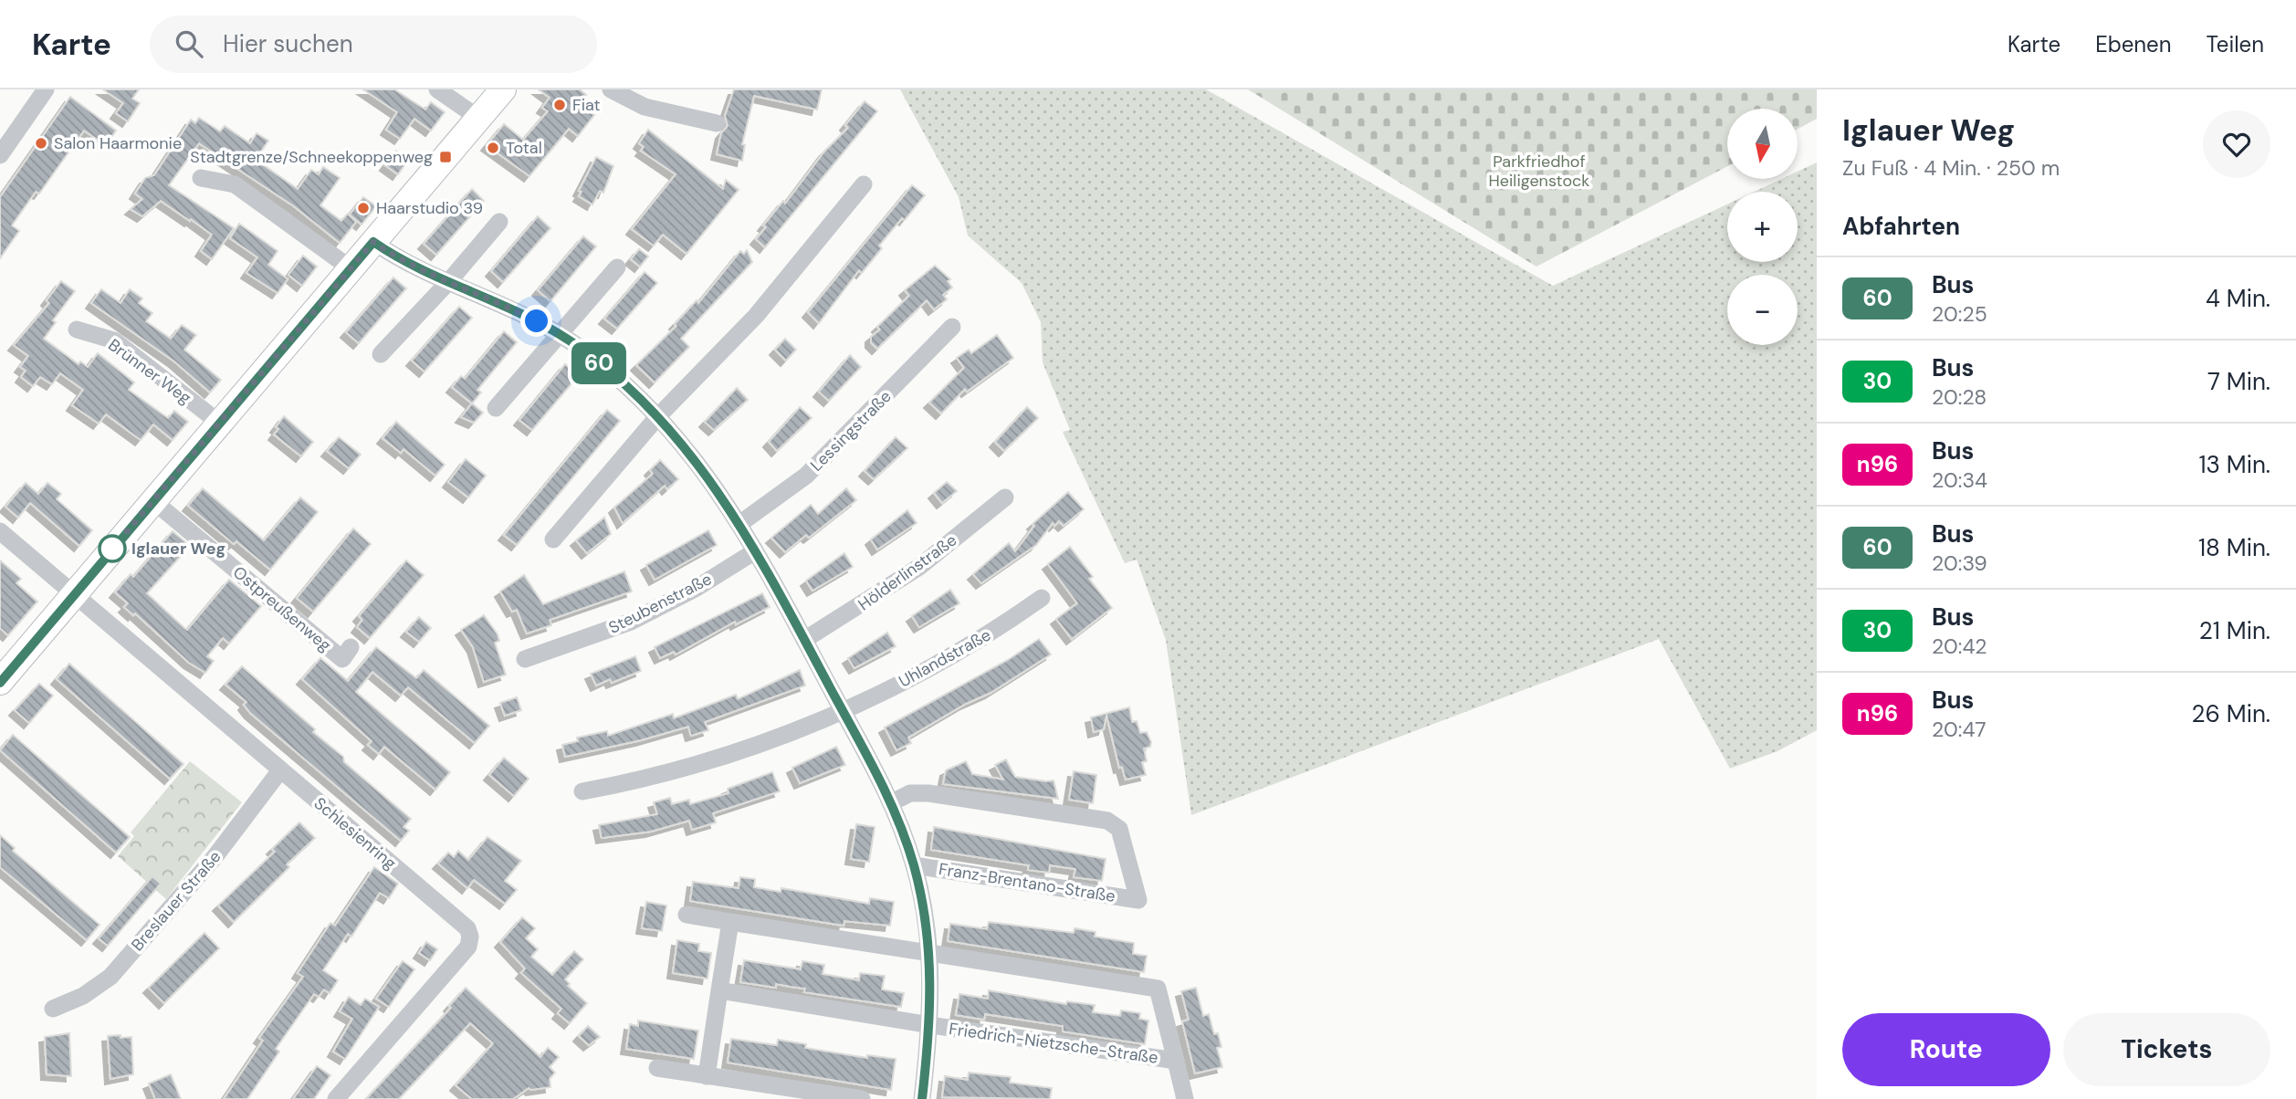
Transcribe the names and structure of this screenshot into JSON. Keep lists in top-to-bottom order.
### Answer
{
  "streets": {
    "street": [
      "Brünner Weg",
      "Lessingstraße",
      "Hölderlinstraße",
      "Steubenstraße",
      "Ostpreußenweg",
      "Uhlandstraße",
      "Schlesienring",
      "Franz-Brentano-Straße",
      "Breslauer Straße",
      "Friedrich-Nietzsche-Straße"
    ]
  },
  "crossings": [
    ["Schlesienring", "Breslauer Straße"]
  ],
  "parks": ["Parkfriedhof Heiligenstock"],
  "places": {
    "other": [
      "Fiat",
      "Salon Haarmonie",
      "Total",
      "Haarstudio 39",
      "Iglauer Weg"
    ],
    "transit": ["Stadtgrenze/Schneekoppenweg"]
  },
  "lines": ["bus line 60"],
  "north": "bottom",
  "page": {
    "header": "Karte",
    "search": "Hier suchen",
    "nav": ["Karte", "Ebenen", "Teilen"],
    "on_map": "60",
    "heading": [
      ["Iglauer Weg", "Zu Fuß · 4 Min. · 250 m"],
      "Abfahrten"
    ],
    "map_buttons": ["+", "−"],
    "list": [
      {
        "mark": "60",
        "name": "Bus",
        "note": "20:25",
        "value": "4 Min."
      },
      {
        "mark": "30",
        "name": "Bus",
        "note": "20:28",
        "value": "7 Min."
      },
      {
        "mark": "n96",
        "name": "Bus",
        "note": "20:34",
        "value": "13 Min."
      },
      {
        "mark": "60",
        "name": "Bus",
        "note": "20:39",
        "value": "18 Min."
      },
      {
        "mark": "30",
        "name": "Bus",
        "note": "20:42",
        "value": "21 Min."
      },
      {
        "mark": "n96",
        "name": "Bus",
        "note": "20:47",
        "value": "26 Min."
      }
    ],
    "buttons": ["Route", "Tickets"]
  }
}
